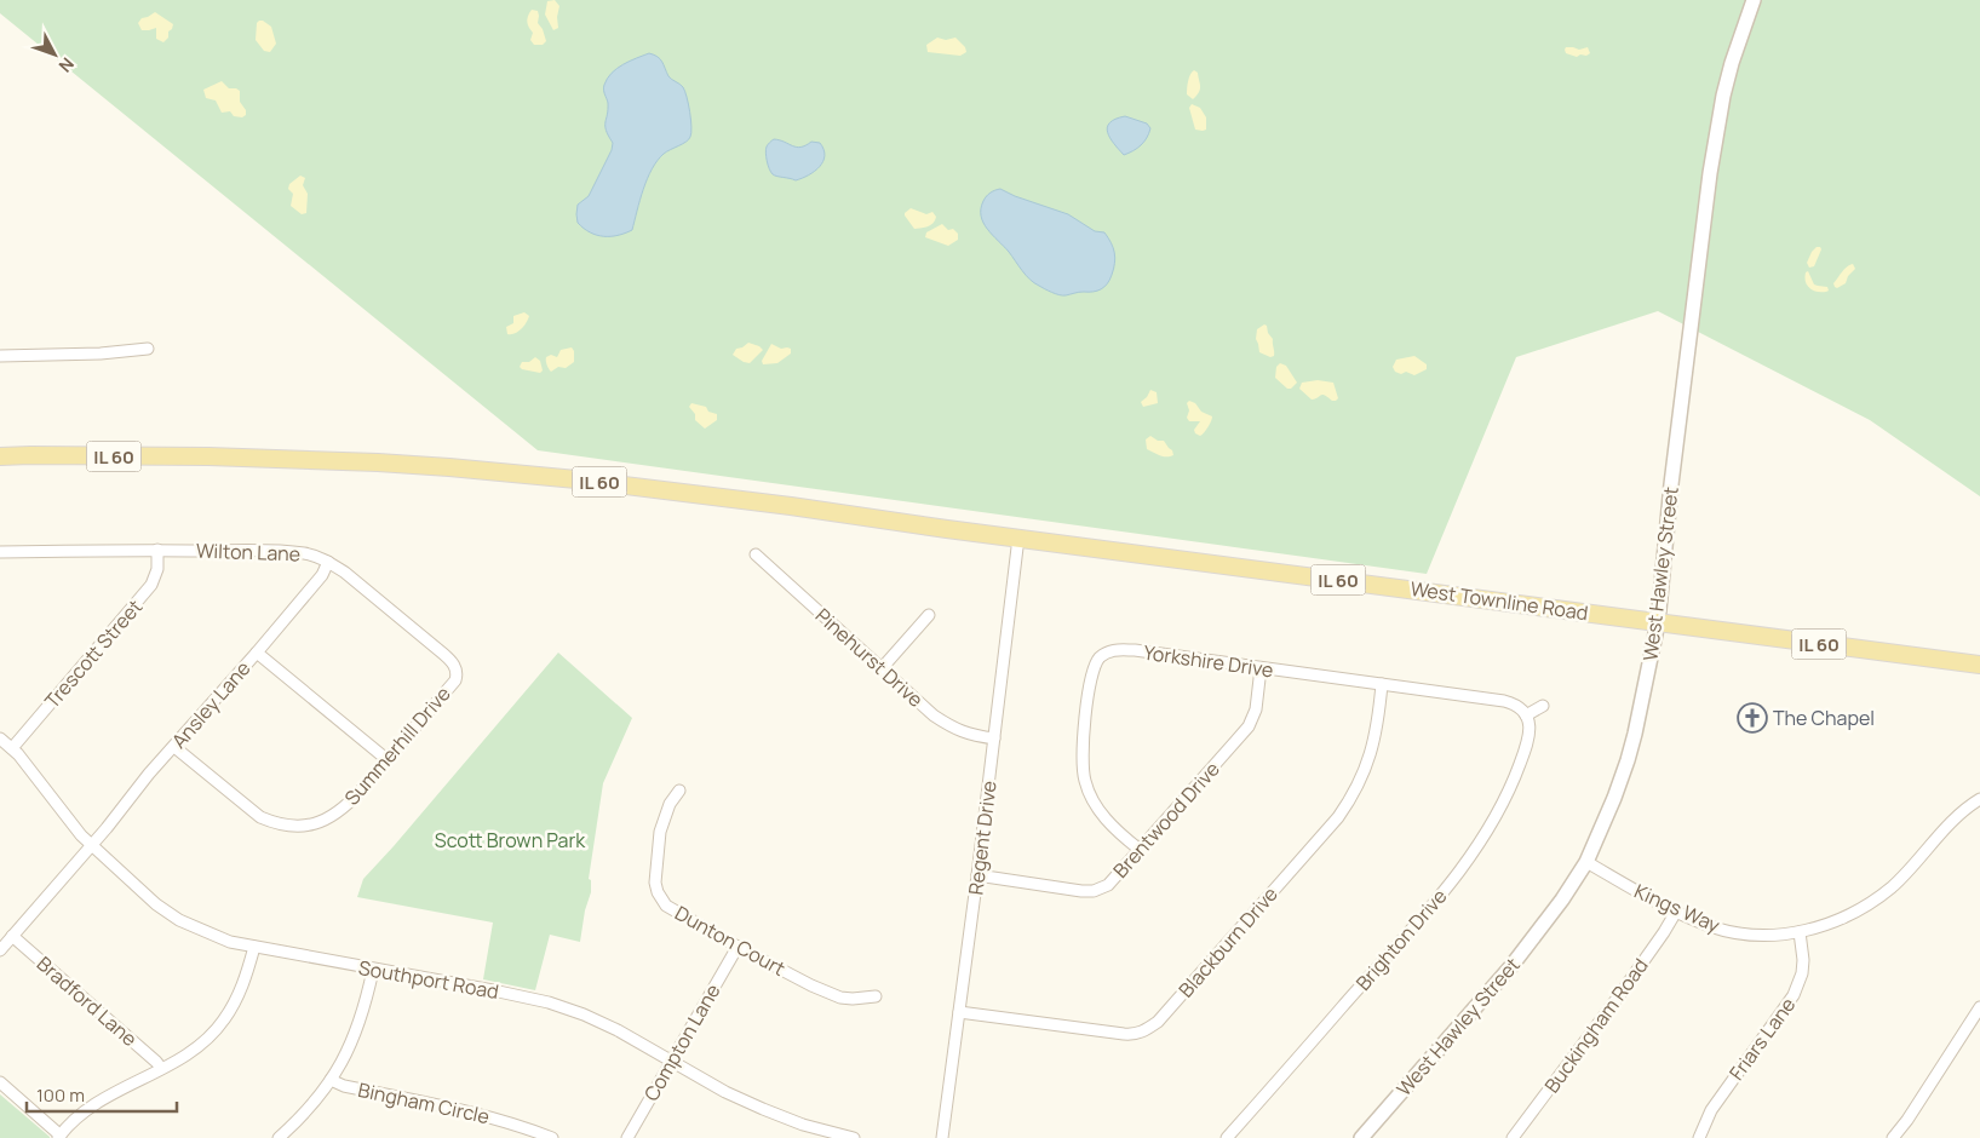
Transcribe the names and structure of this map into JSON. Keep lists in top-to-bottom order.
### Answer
{
  "streets": {
    "main road": ["IL 60", "West Townline Road"],
    "street": [
      "Wilton Lane",
      "West Hawley Street",
      "Trescott Street",
      "Pinehurst Drive",
      "Yorkshire Drive",
      "Ansley Lane",
      "Summerhill Drive",
      "Brentwood Drive",
      "Regent Drive",
      "Kings Way",
      "Brighton Drive",
      "Dunton Court",
      "Blackburn Drive",
      "Southport Road",
      "Bradford Lane",
      "Buckingham Road",
      "Friars Lane",
      "Compton Lane",
      "Bingham Circle"
    ]
  },
  "crossings": [
    ["IL 60", "West Townline Road"],
    ["IL 60", "Regent Drive"],
    ["Wilton Lane", "Trescott Street"],
    ["Wilton Lane", "Ansley Lane"],
    ["Wilton Lane", "Summerhill Drive"],
    ["West Hawley Street", "West Townline Road"],
    ["West Hawley Street", "Kings Way"],
    ["West Townline Road", "Regent Drive"],
    ["Trescott Street", "Southport Road"],
    ["Pinehurst Drive", "Regent Drive"],
    ["Yorkshire Drive", "Brentwood Drive"],
    ["Yorkshire Drive", "Brighton Drive"],
    ["Yorkshire Drive", "Blackburn Drive"],
    ["Ansley Lane", "Summerhill Drive"],
    ["Ansley Lane", "Southport Road"],
    ["Ansley Lane", "Bradford Lane"],
    ["Brentwood Drive", "Regent Drive"],
    ["Regent Drive", "Blackburn Drive"],
    ["Kings Way", "Buckingham Road"],
    ["Kings Way", "Friars Lane"],
    ["Dunton Court", "Compton Lane"],
    ["Southport Road", "Compton Lane"]
  ],
  "parks": ["Scott Brown Park"],
  "places": {
    "church": ["The Chapel"]
  },
  "scale_bar": "100 m",
  "north": "bottom right"
}
